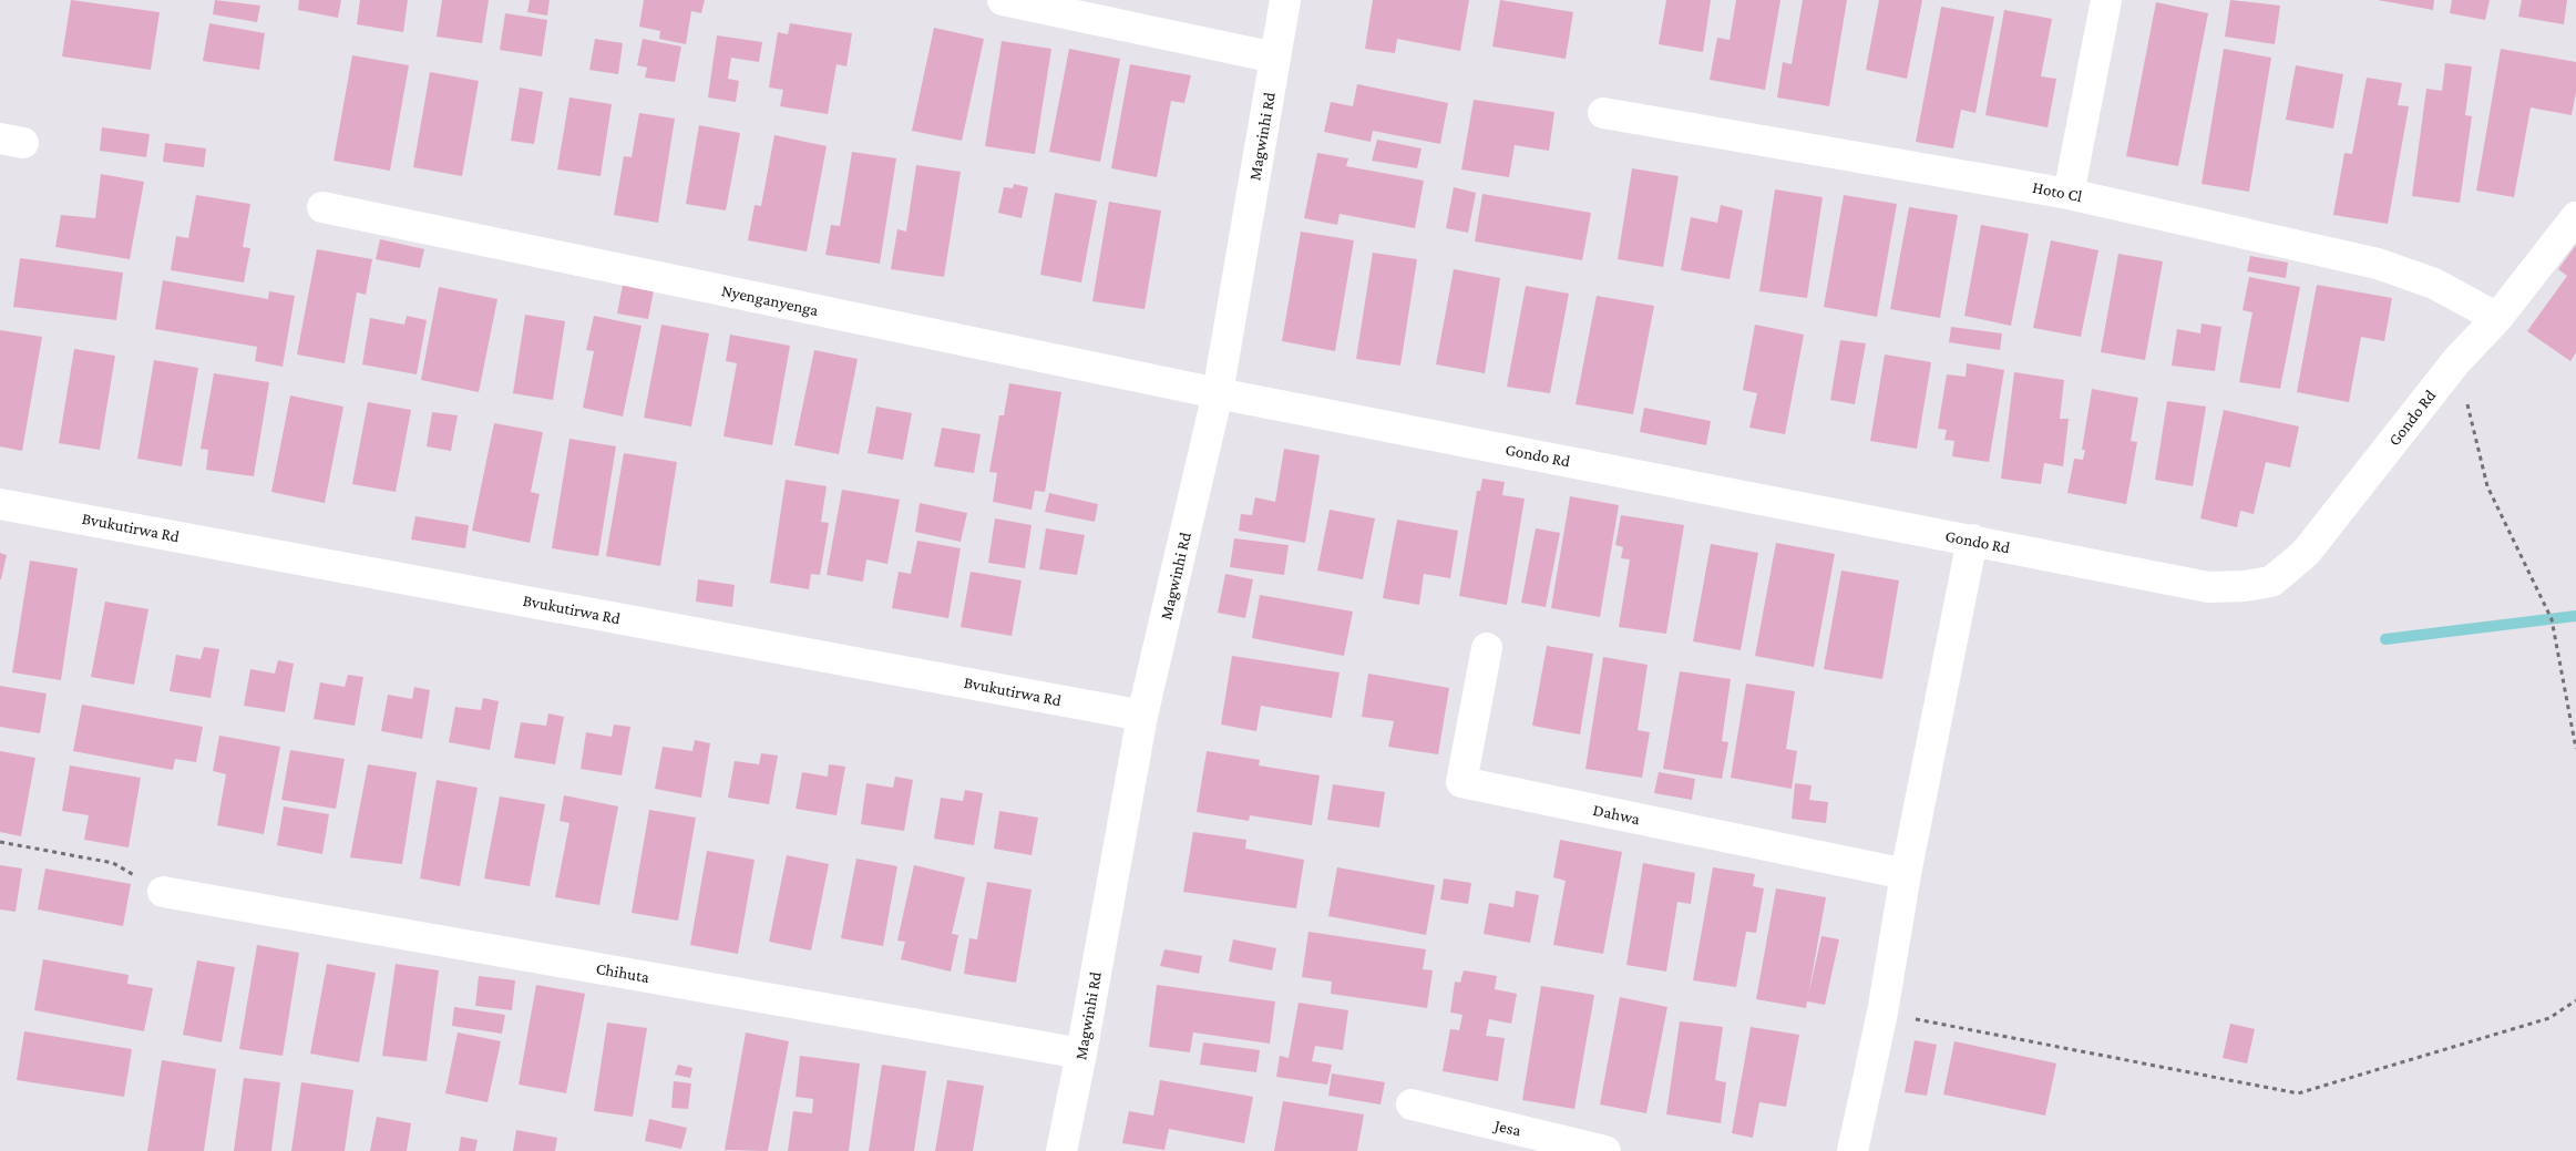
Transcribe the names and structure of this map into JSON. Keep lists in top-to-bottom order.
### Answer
{
  "streets": {
    "street": [
      "Magwinhi Rd",
      "Hoto Cl",
      "Nyenganyenga",
      "Gondo Rd",
      "Bvukutirwa Rd",
      "Dahwa",
      "Chihuta",
      "Jesa"
    ]
  },
  "crossings": [
    ["Magwinhi Rd", "Nyenganyenga"],
    ["Magwinhi Rd", "Gondo Rd"],
    ["Magwinhi Rd", "Bvukutirwa Rd"],
    ["Magwinhi Rd", "Chihuta"],
    ["Hoto Cl", "Gondo Rd"],
    ["Nyenganyenga", "Gondo Rd"]
  ]
}
